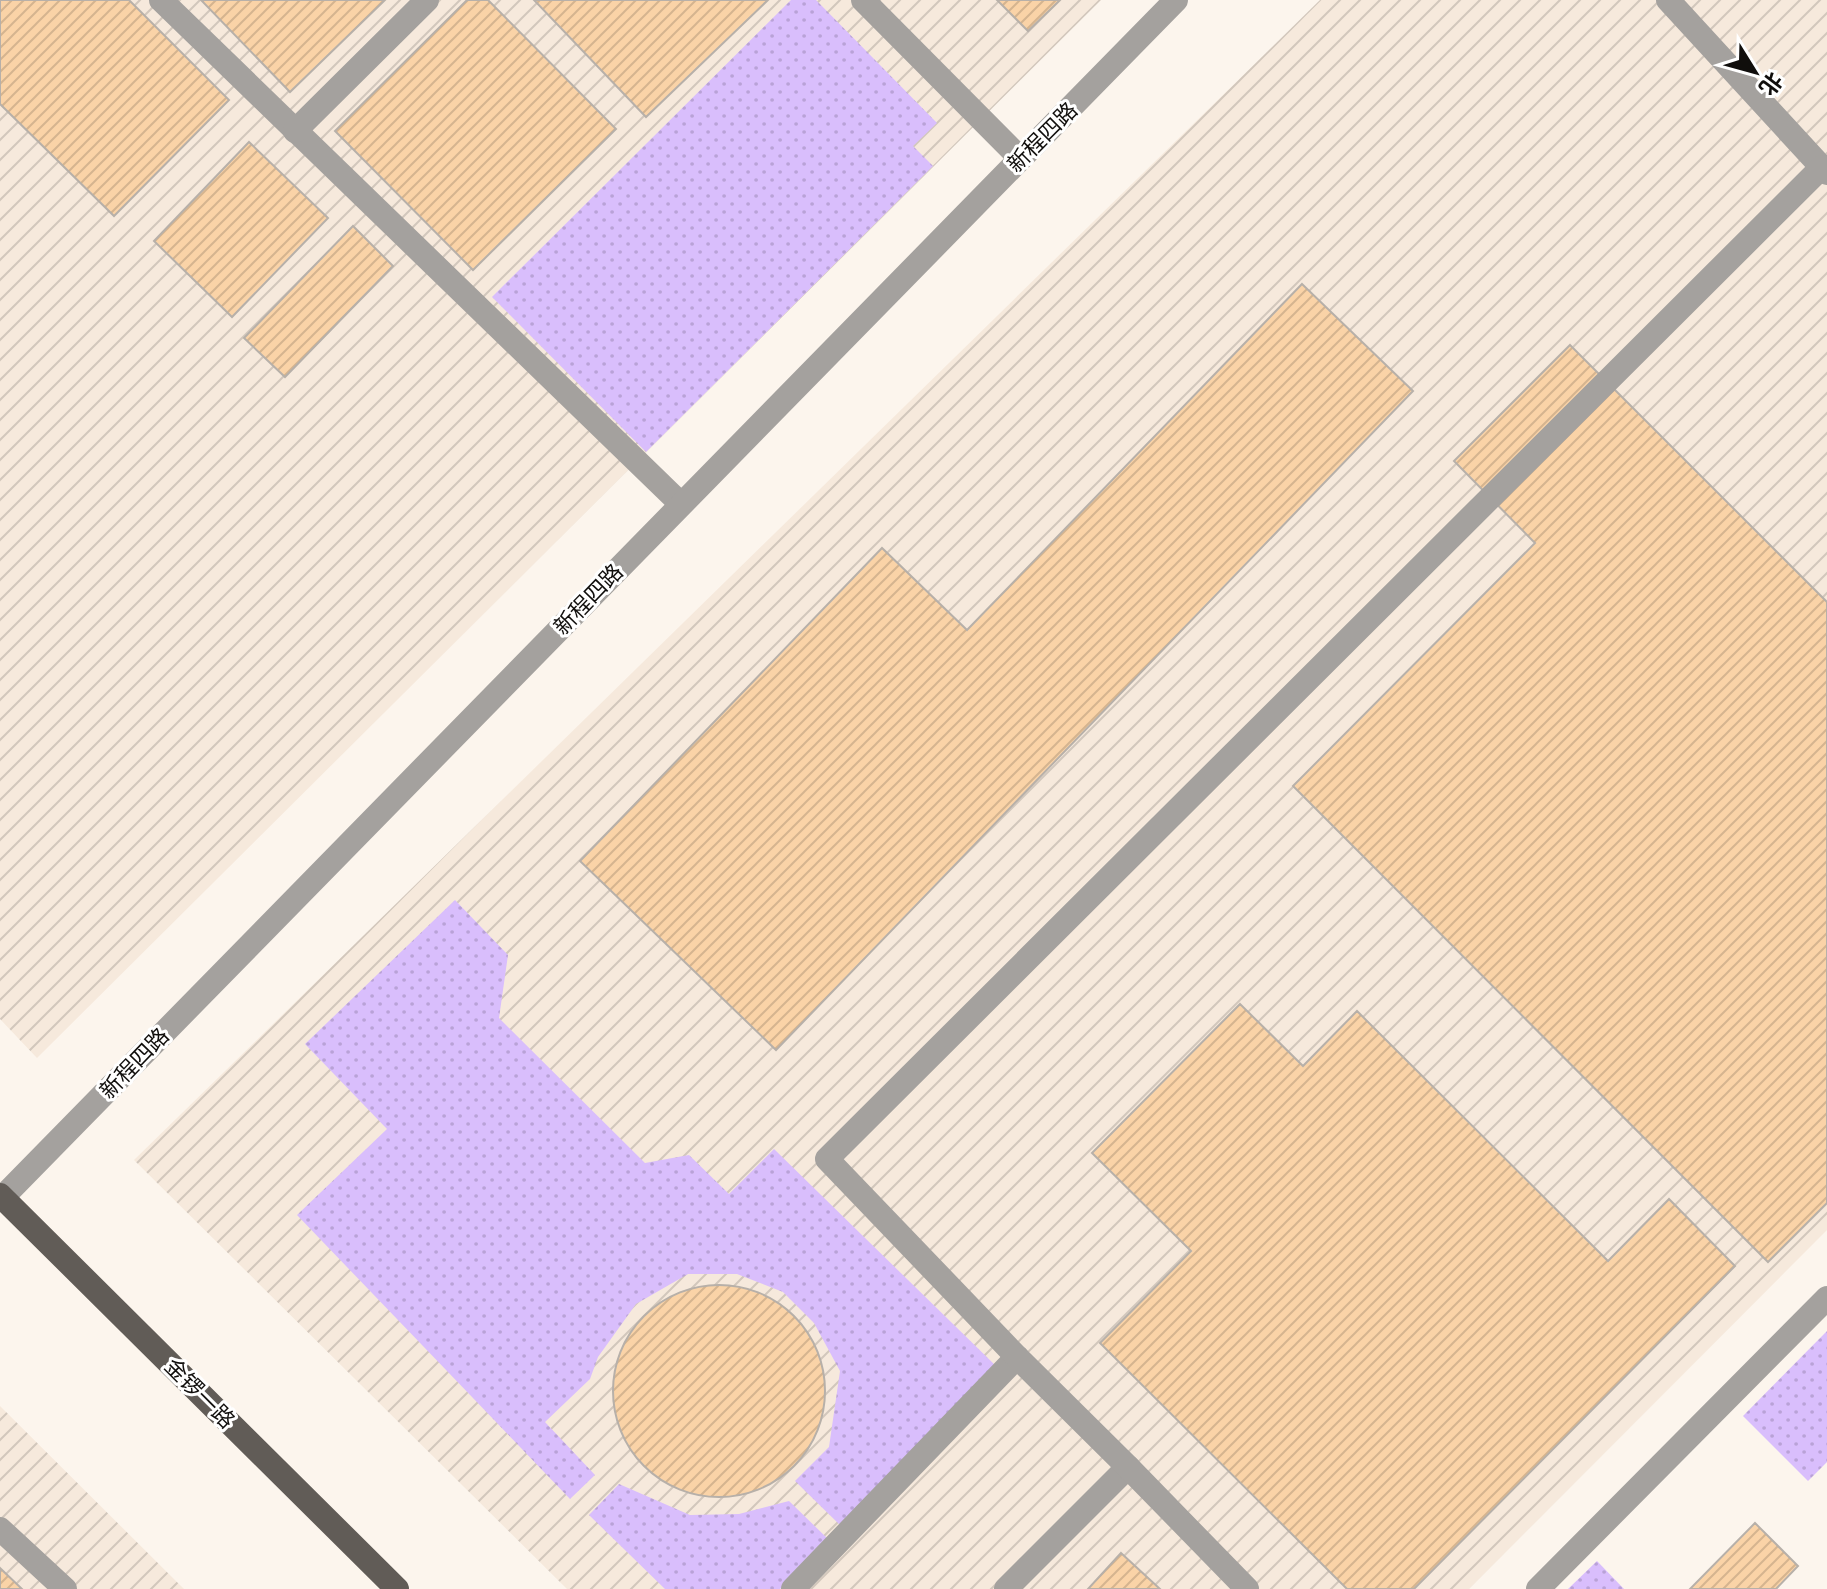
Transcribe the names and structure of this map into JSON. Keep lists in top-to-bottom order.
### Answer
{
  "streets": {
    "main road": ["金锣一路"],
    "street": ["新程四路"]
  },
  "crossings": [
    ["新程四路", "金锣一路"]
  ],
  "north": "bottom right"
}
